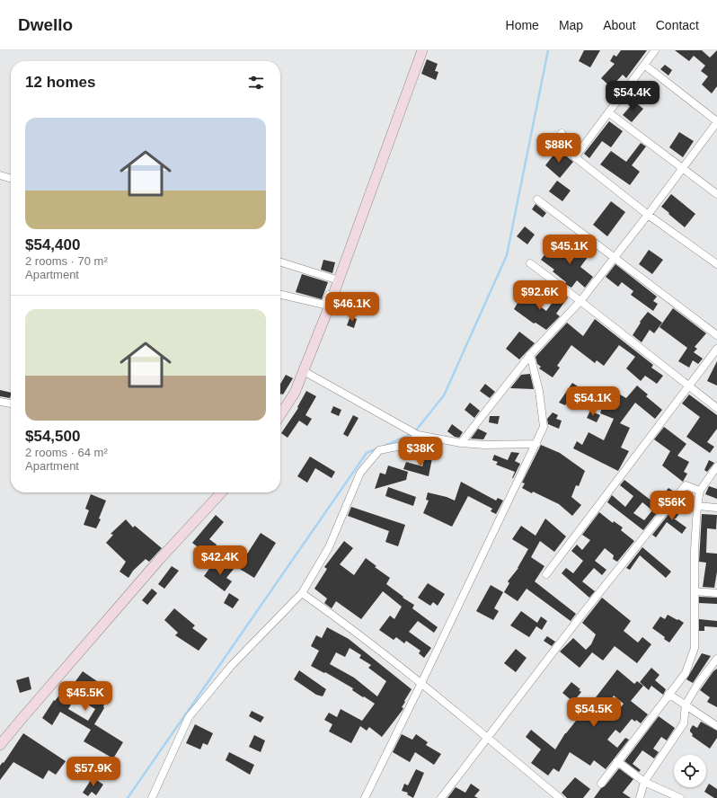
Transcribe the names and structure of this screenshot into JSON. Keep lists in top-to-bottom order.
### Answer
{
  "page": {
    "header": "Dwello",
    "nav": [
      "Home",
      "Map",
      "About",
      "Contact"
    ],
    "heading": "12 homes",
    "price": [
      "$54.4K",
      "$88K",
      "$45.1K",
      "$92.6K",
      "$46.1K",
      "$54.1K",
      "$38K",
      "$56K",
      "$42.4K",
      "$45.5K",
      "$54.5K",
      "$57.9K"
    ],
    "list": [
      {
        "name": "$54,400",
        "note": "2 rooms · 70 m² · Apartment"
      },
      {
        "name": "$54,500",
        "note": "2 rooms · 64 m² · Apartment"
      }
    ]
  }
}
